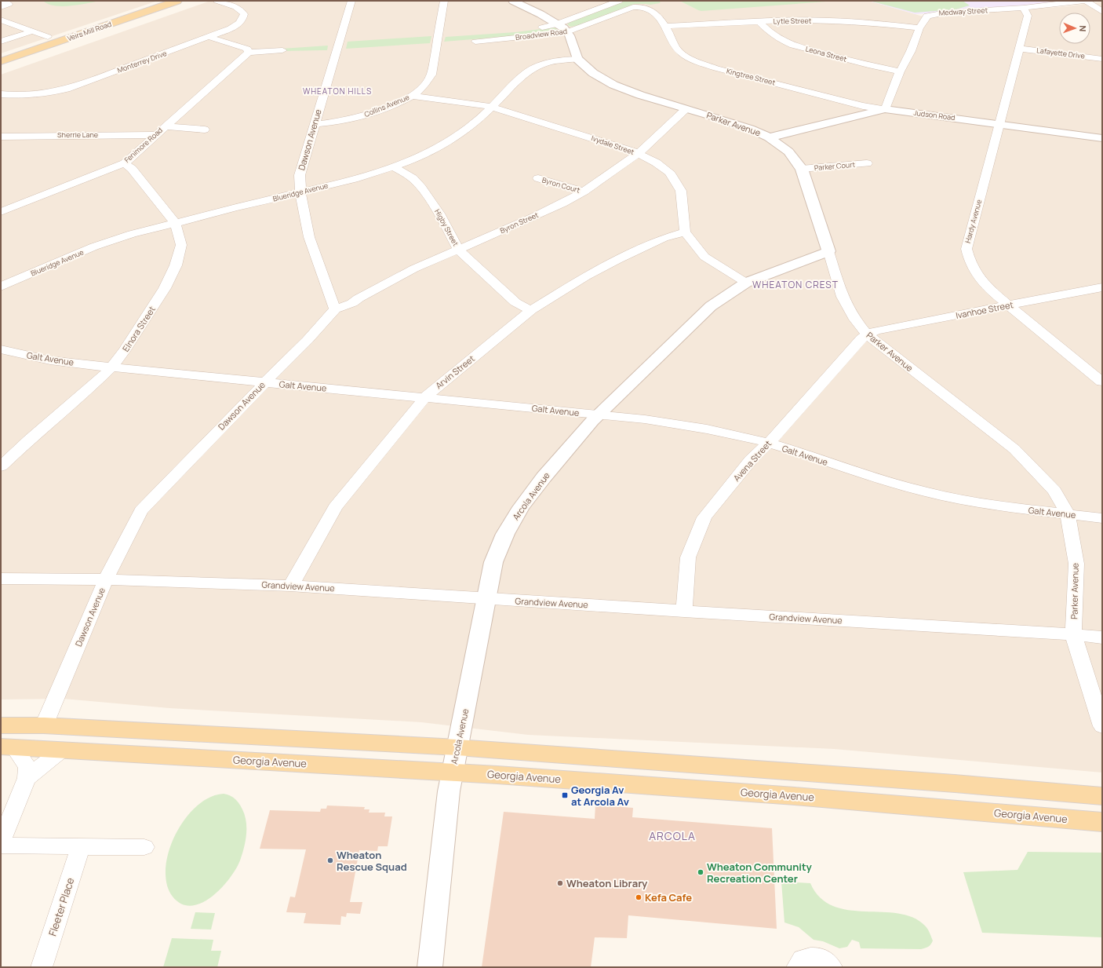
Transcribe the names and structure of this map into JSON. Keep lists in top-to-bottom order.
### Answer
{
  "streets": {
    "main road": ["Veirs Mill Road", "Georgia Avenue"],
    "street": [
      "Medway Street",
      "Lytle Street",
      "Broadview Road",
      "Lafayette Drive",
      "Leona Street",
      "Monterrey Drive",
      "Kingtree Street",
      "Collins Avenue",
      "Judson Road",
      "Parker Avenue",
      "Sherrie Lane",
      "Dawson Avenue",
      "Fenimore Road",
      "Ivydale Street",
      "Parker Court",
      "Byron Court",
      "Blueridge Avenue",
      "Hardy Avenue",
      "Byron Street",
      "Higby Street",
      "Ivanhoe Street",
      "Elnora Street",
      "Galt Avenue",
      "Arvin Street",
      "Avena Street",
      "Arcola Avenue",
      "Grandview Avenue",
      "Fleeter Place"
    ]
  },
  "crossings": [
    ["Medway Street", "Lytle Street"],
    ["Medway Street", "Leona Street"],
    ["Medway Street", "Kingtree Street"],
    ["Medway Street", "Judson Road"],
    ["Medway Street", "Hardy Avenue"],
    ["Lytle Street", "Leona Street"],
    ["Lytle Street", "Kingtree Street"],
    ["Broadview Road", "Kingtree Street"],
    ["Broadview Road", "Parker Avenue"],
    ["Lafayette Drive", "Hardy Avenue"],
    ["Kingtree Street", "Judson Road"],
    ["Collins Avenue", "Dawson Avenue"],
    ["Collins Avenue", "Ivydale Street"],
    ["Judson Road", "Parker Avenue"],
    ["Judson Road", "Hardy Avenue"],
    ["Parker Avenue", "Parker Court"],
    ["Parker Avenue", "Blueridge Avenue"],
    ["Parker Avenue", "Byron Street"],
    ["Parker Avenue", "Ivanhoe Street"],
    ["Parker Avenue", "Galt Avenue"],
    ["Parker Avenue", "Avena Street"],
    ["Parker Avenue", "Arcola Avenue"],
    ["Parker Avenue", "Grandview Avenue"],
    ["Sherrie Lane", "Fenimore Road"],
    ["Dawson Avenue", "Blueridge Avenue"],
    ["Dawson Avenue", "Byron Street"],
    ["Dawson Avenue", "Galt Avenue"],
    ["Dawson Avenue", "Grandview Avenue"],
    ["Fenimore Road", "Elnora Street"],
    ["Ivydale Street", "Blueridge Avenue"],
    ["Ivydale Street", "Byron Street"],
    ["Ivydale Street", "Arvin Street"],
    ["Byron Court", "Byron Street"],
    ["Blueridge Avenue", "Higby Street"],
    ["Blueridge Avenue", "Elnora Street"],
    ["Hardy Avenue", "Ivanhoe Street"],
    ["Byron Street", "Higby Street"],
    ["Higby Street", "Arvin Street"],
    ["Ivanhoe Street", "Avena Street"],
    ["Elnora Street", "Galt Avenue"],
    ["Galt Avenue", "Arvin Street"],
    ["Galt Avenue", "Avena Street"],
    ["Galt Avenue", "Arcola Avenue"],
    ["Arvin Street", "Grandview Avenue"],
    ["Avena Street", "Grandview Avenue"],
    ["Arcola Avenue", "Grandview Avenue"],
    ["Arcola Avenue", "Georgia Avenue"]
  ],
  "districts": ["WHEATON HILLS", "WHEATON CREST", "ARCOLA"],
  "places": {
    "transit": ["Georgia Av at Arcola Av"],
    "other": [
      "Wheaton Rescue Squad",
      "Wheaton Community Recreation Center",
      "Wheaton Library",
      "Kefa Cafe"
    ]
  },
  "north": "right"
}
